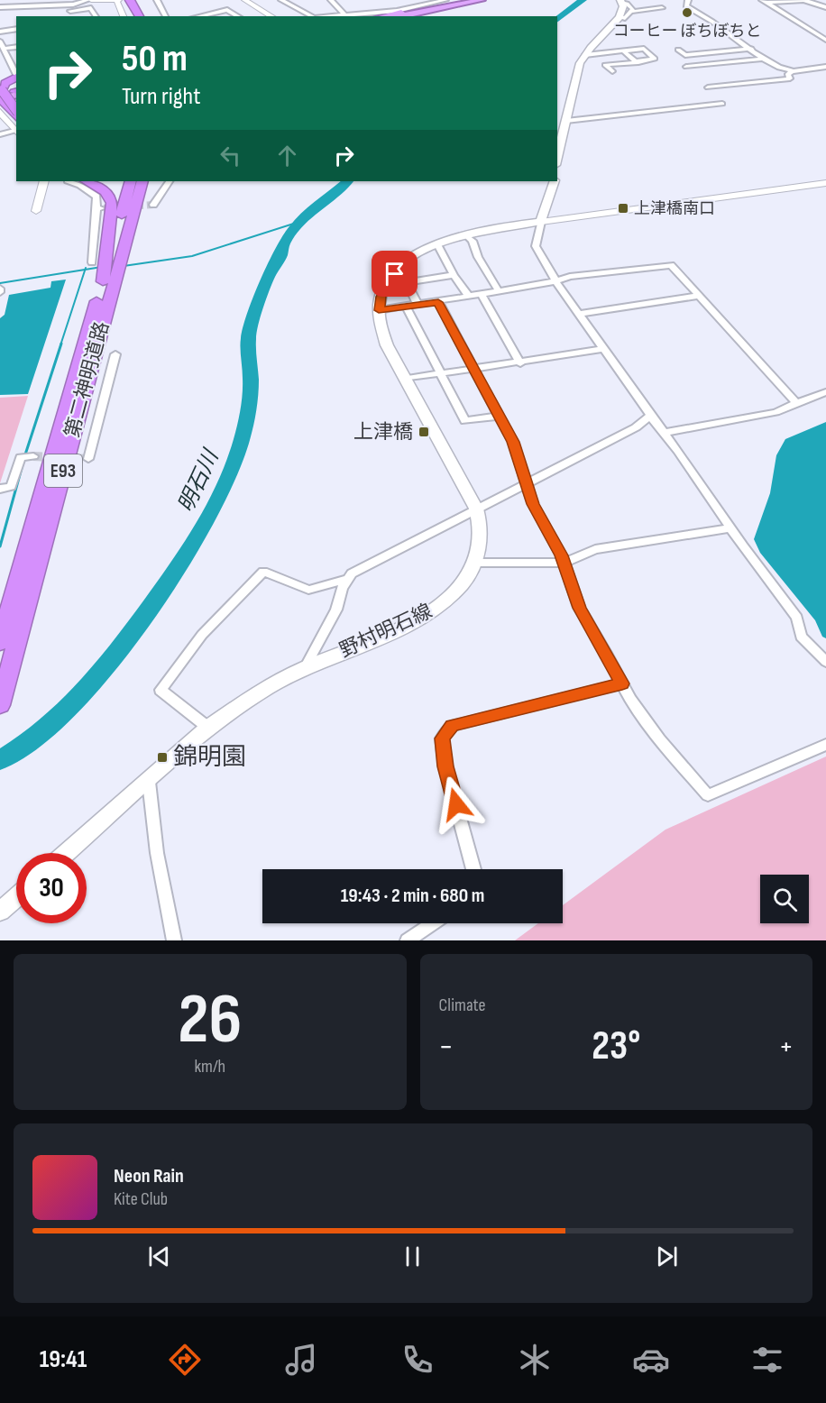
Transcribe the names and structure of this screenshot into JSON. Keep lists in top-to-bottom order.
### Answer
{
  "streets": {
    "highway": ["第二神明道路", "E93"],
    "main road": ["野村明石線"]
  },
  "water": ["明石川"],
  "places": {
    "other": ["コーヒー ぼちぼちと"],
    "transit": ["上津橋南口", "上津橋", "錦明園"]
  },
  "page": {
    "turn": ["50 m", "Turn right"],
    "limit": "30",
    "trip": "19:43 · 2 min · 680 m",
    "tile": [
      ["26", "km/h"],
      "Climate"
    ],
    "heat": ["−", "23°", "+"],
    "song": ["Neon Rain", "Kite Club"],
    "tabs": "19:41"
  }
}
